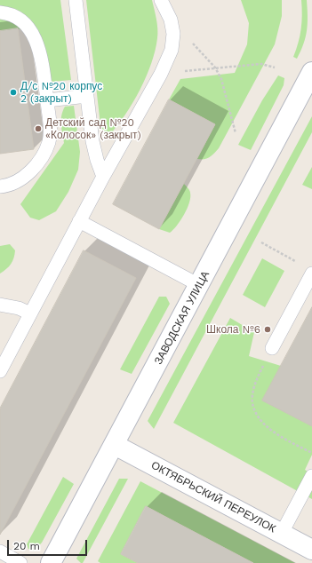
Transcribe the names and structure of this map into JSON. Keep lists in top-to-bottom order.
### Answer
{
  "streets": {
    "street": ["ЗАВОДСКАЯ УЛИЦА", "ОКТЯБРЬСКИЙ ПЕРЕУЛОК"]
  },
  "crossings": [
    ["ЗАВОДСКАЯ УЛИЦА", "ОКТЯБРЬСКИЙ ПЕРЕУЛОК"]
  ],
  "places": ["Д/с №20 корпус 2 (закрыт)", "Детский сад №20 «Колосок» (закрыт)", "Школа №6"],
  "scale_bar": "20 m"
}
